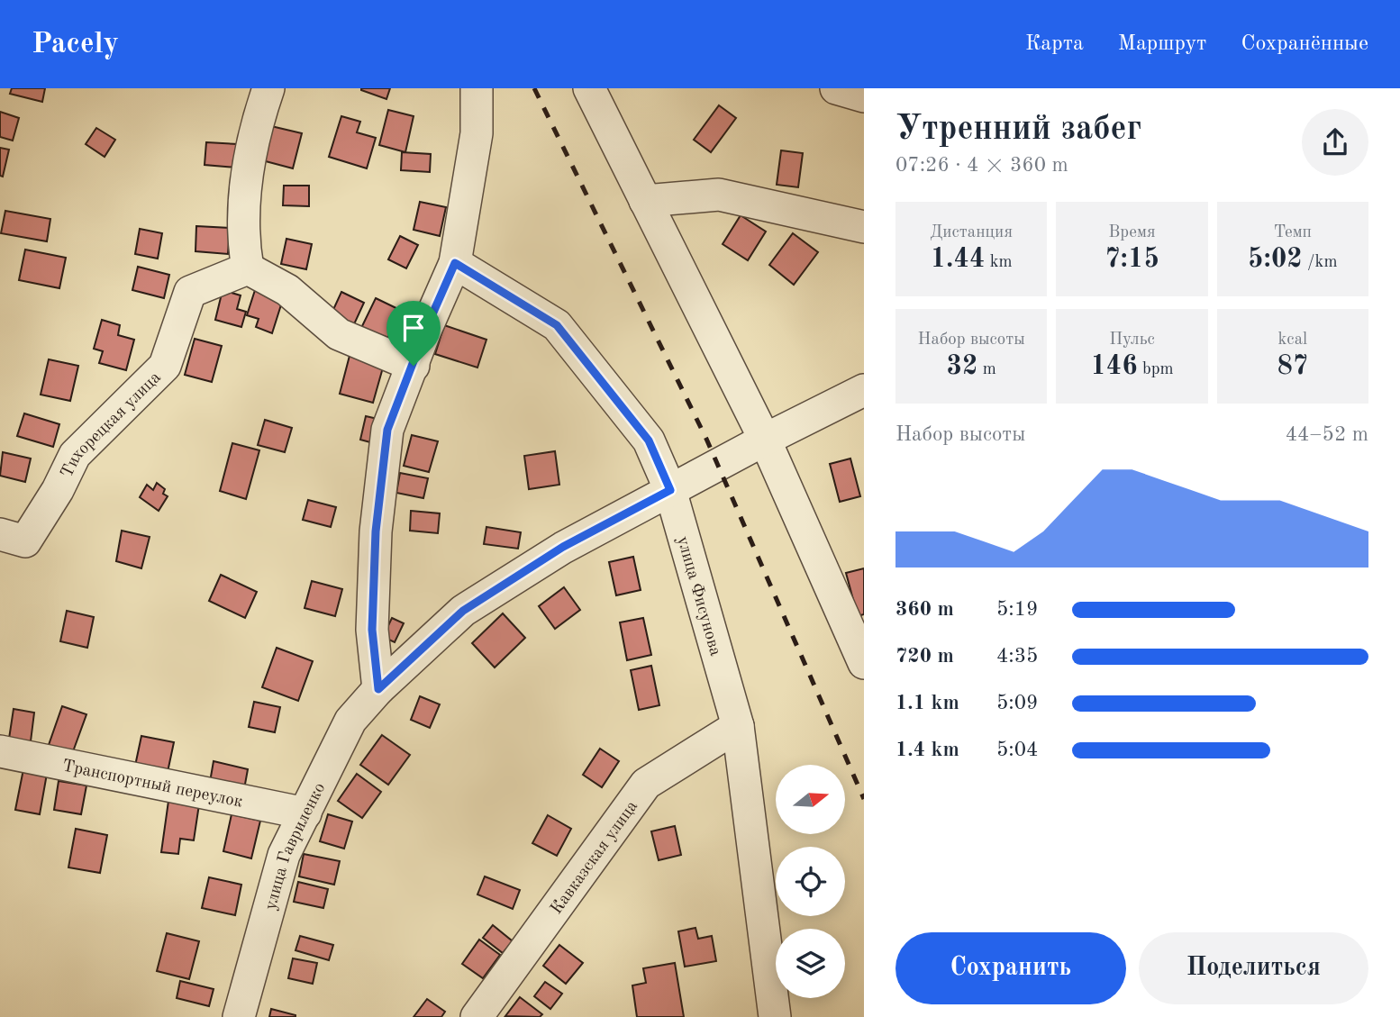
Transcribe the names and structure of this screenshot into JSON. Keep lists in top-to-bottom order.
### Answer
{
  "streets": {
    "street": [
      "Тихорецкая улица",
      "улица Фисунова",
      "Транспортный переулок",
      "улица Гавриленко",
      "Кавказская улица"
    ]
  },
  "crossings": [
    ["улица Фисунова", "улица Гавриленко"],
    ["улица Фисунова", "Кавказская улица"],
    ["Транспортный переулок", "улица Гавриленко"]
  ],
  "north": "right",
  "page": {
    "header": "Pacely",
    "nav": ["Карта", "Маршрут", "Сохранённые"],
    "heading": ["Утренний забег", "07:26 · 4 × 360 m"],
    "stats": [
      ["Дистанция", "1.44 km"],
      ["Время", "7:15"],
      ["Темп", "5:02 /km"],
      ["Набор высоты", "32 m"],
      ["Пульс", "146 bpm"],
      ["kcal", "87"]
    ],
    "chart": ["Набор высоты", "44–52 m"],
    "list": [
      {
        "name": "360 m",
        "note": "5:19"
      },
      {
        "name": "720 m",
        "note": "4:35"
      },
      {
        "name": "1.1 km",
        "note": "5:09"
      },
      {
        "name": "1.4 km",
        "note": "5:04"
      }
    ],
    "buttons": ["Сохранить", "Поделиться"]
  }
}
